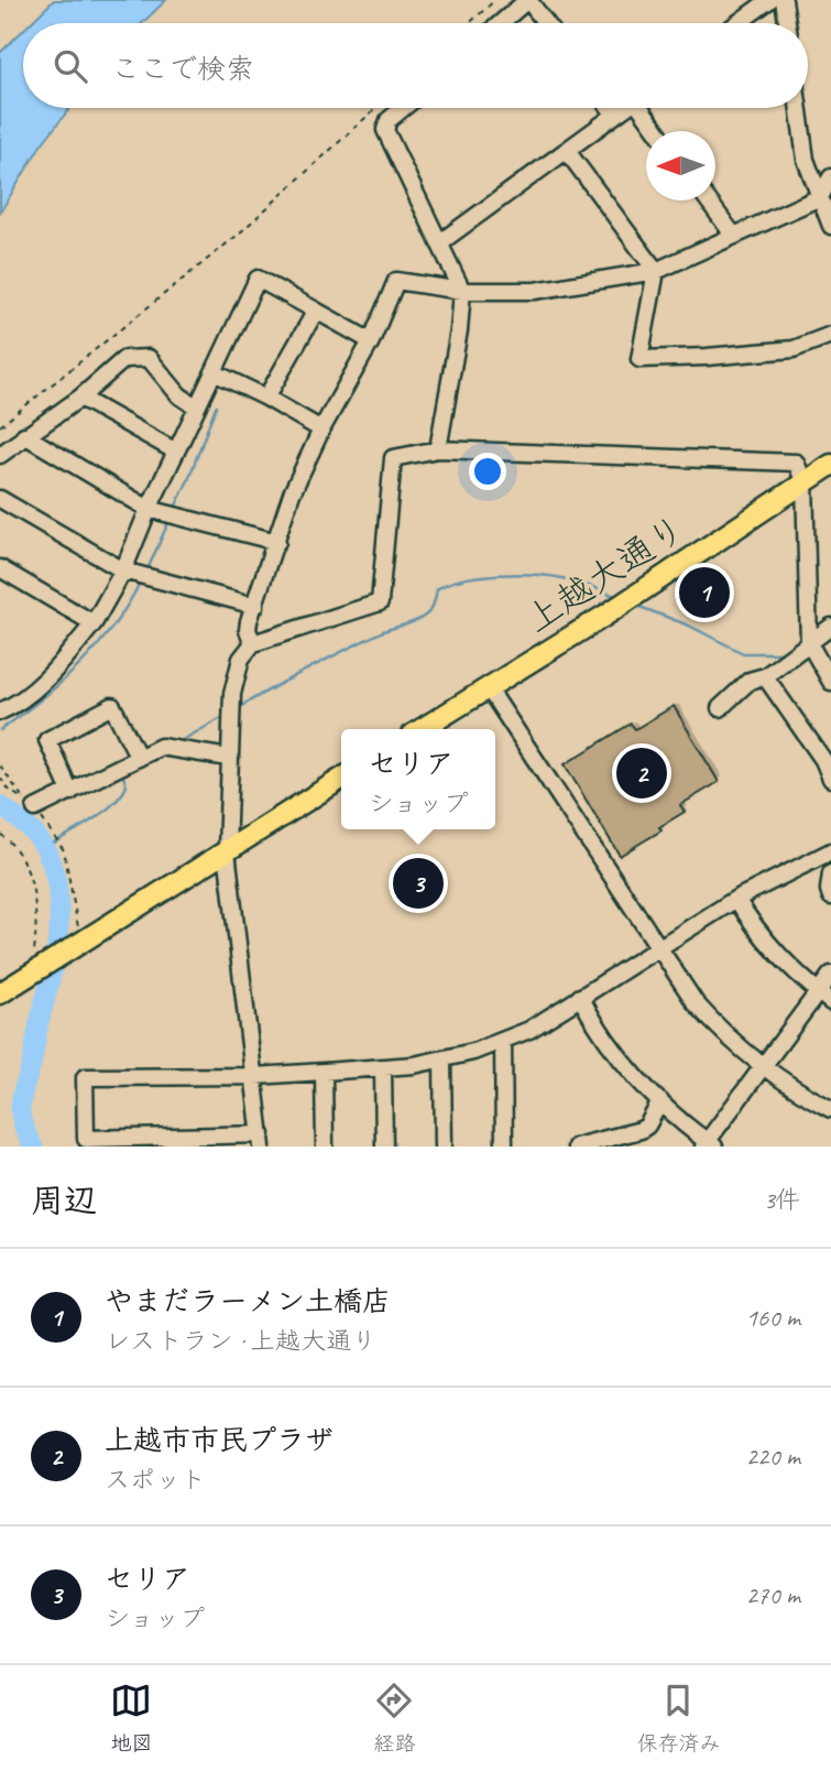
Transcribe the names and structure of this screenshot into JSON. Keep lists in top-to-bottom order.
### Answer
{
  "streets": {
    "main road": ["上越大通り"]
  },
  "north": "left",
  "page": {
    "search": "ここで検索",
    "pins": ["1", "2", "3"],
    "popup": ["セリア", "ショップ"],
    "heading": ["周辺", "3件"],
    "list": [
      {
        "mark": "1",
        "name": "やまだラーメン土橋店",
        "note": "レストラン · 上越大通り",
        "value": "160 m"
      },
      {
        "mark": "2",
        "name": "上越市市民プラザ",
        "note": "スポット",
        "value": "220 m"
      },
      {
        "mark": "3",
        "name": "セリア",
        "note": "ショップ",
        "value": "270 m"
      }
    ],
    "nav": ["地図", "経路", "保存済み"]
  }
}
